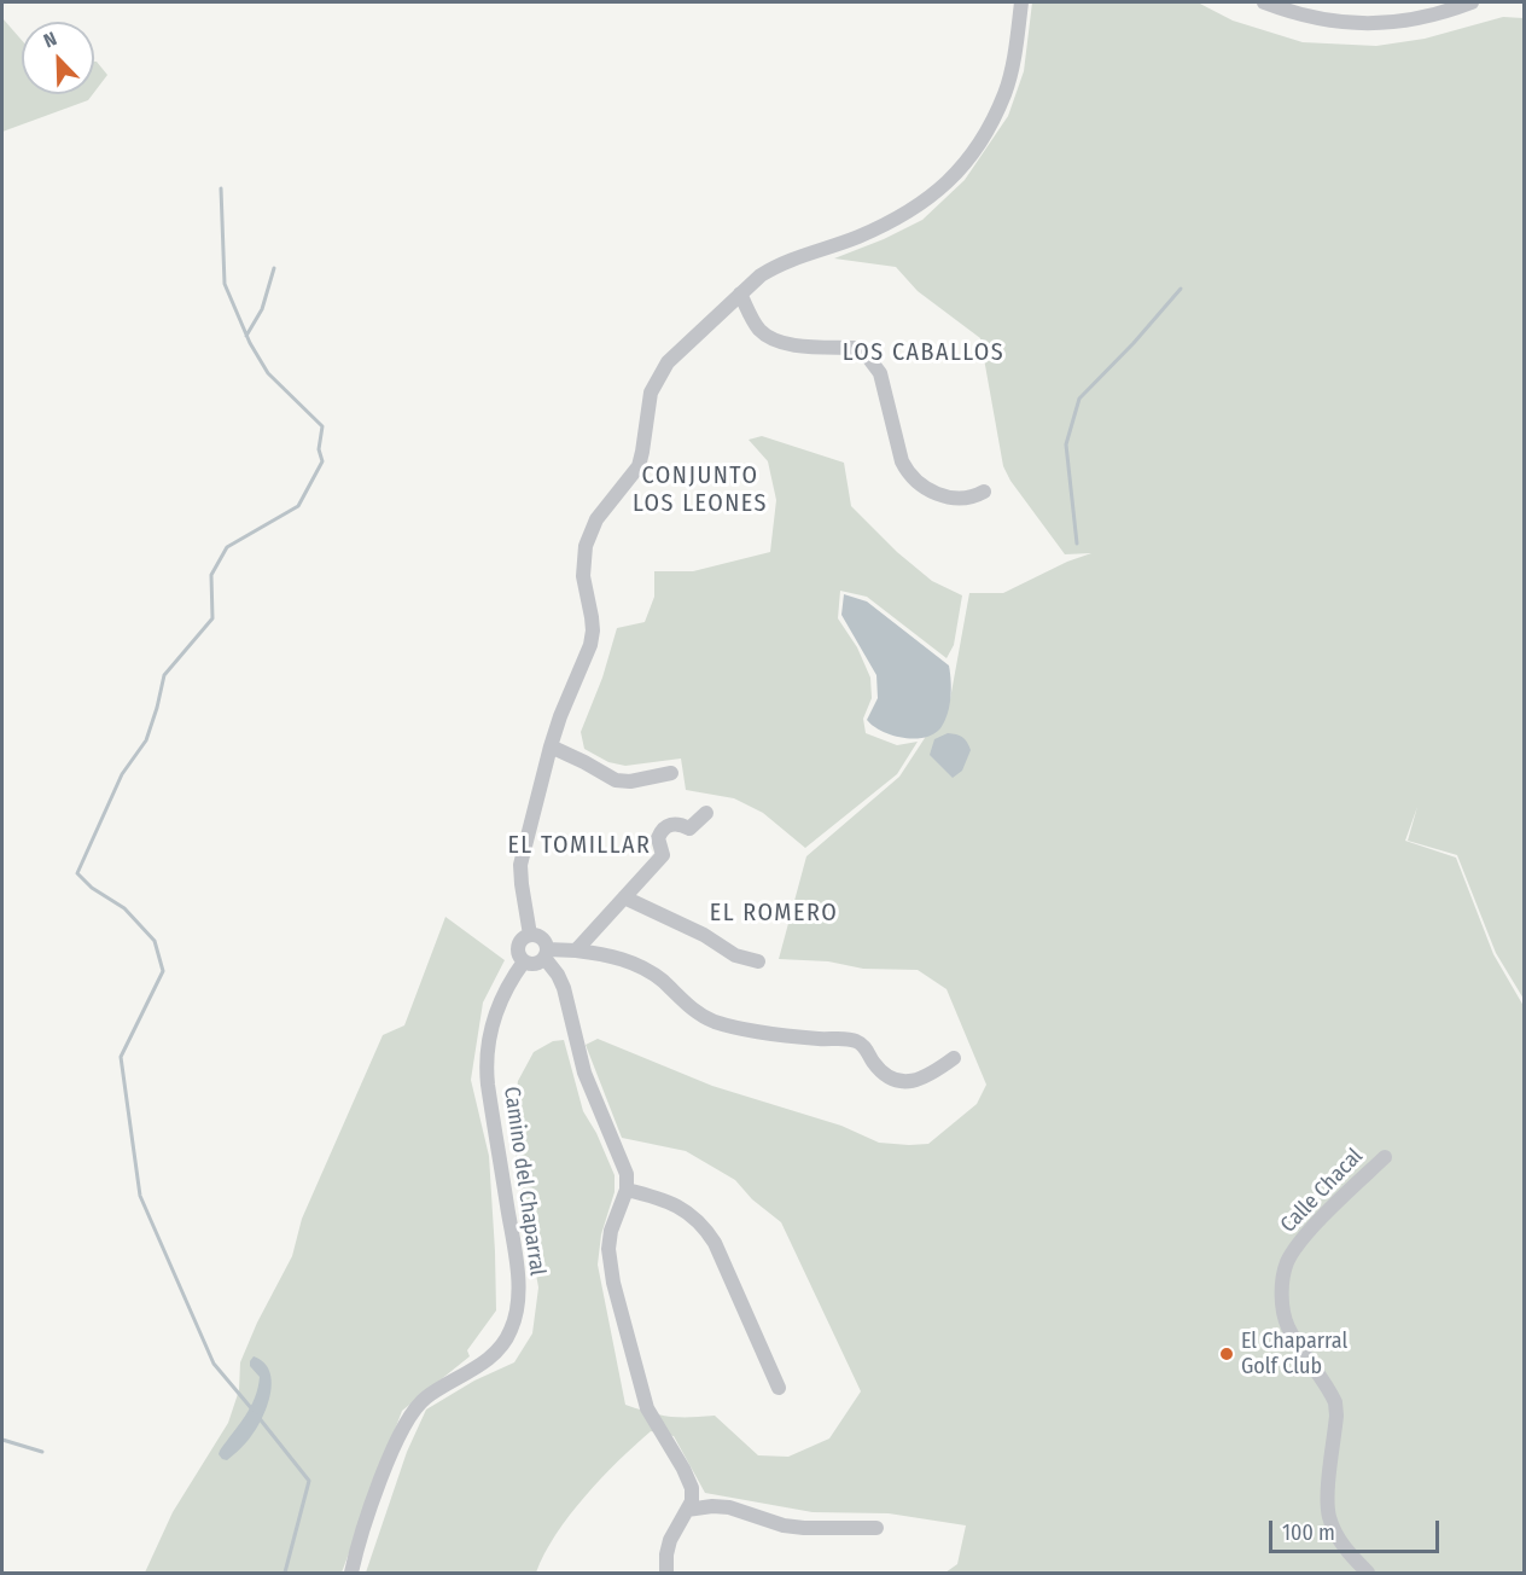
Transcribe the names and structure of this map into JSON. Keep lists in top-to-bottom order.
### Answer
{
  "streets": {
    "street": ["Camino del Chaparral", "Calle Chacal"]
  },
  "districts": [
    "LOS CABALLOS",
    "CONJUNTO LOS LEONES",
    "EL TOMILLAR",
    "EL ROMERO"
  ],
  "places": ["El Chaparral Golf Club"],
  "scale_bar": "100 m",
  "north": "top left"
}
